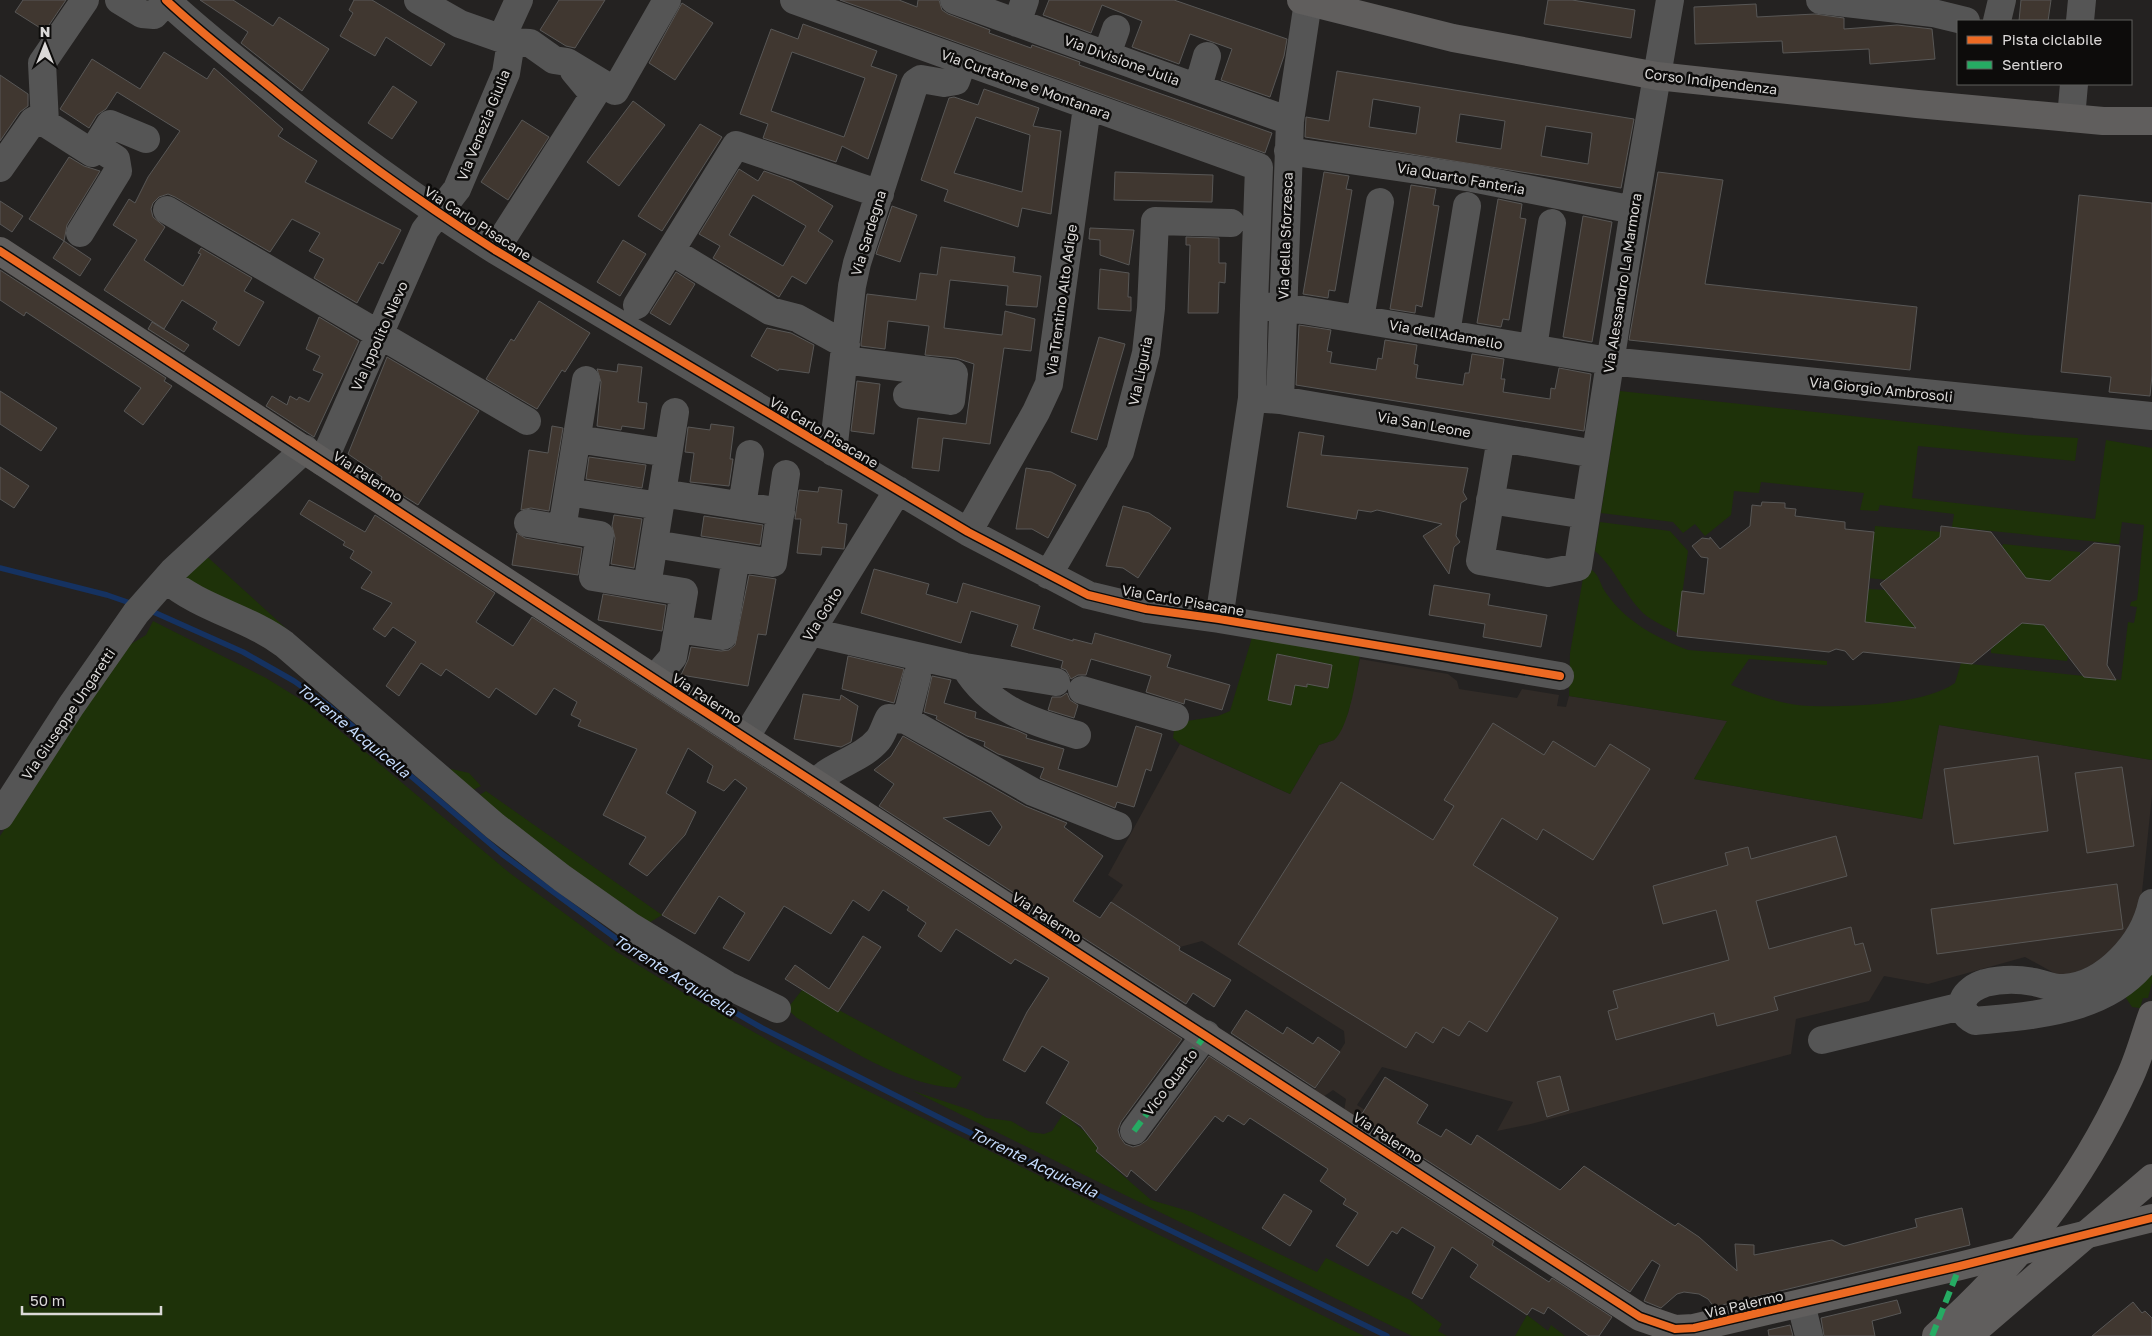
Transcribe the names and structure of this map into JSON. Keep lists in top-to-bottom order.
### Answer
{
  "streets": {
    "main road": ["Corso Indipendenza", "Via Palermo"],
    "street": [
      "Via Divisione Julia",
      "Via Curtatone e Montanara",
      "Via Venezia Giulia",
      "Via Quarto Fanteria",
      "Via Carlo Pisacane",
      "Via Sardegna",
      "Via della Sforzesca",
      "Via Alessandro La Marmora",
      "Via Trentino Alto Adige",
      "Via dell'Adamello",
      "Via Ippolito Nievo",
      "Via Liguria",
      "Via Giorgio Ambrosoli",
      "Via San Leone",
      "Via Goito",
      "Via Giuseppe Ungaretti",
      "Vico Quarto"
    ]
  },
  "crossings": [
    ["Via Divisione Julia", "Via della Sforzesca"],
    ["Corso Indipendenza", "Via della Sforzesca"],
    ["Corso Indipendenza", "Via Alessandro La Marmora"],
    ["Via Curtatone e Montanara", "Via Sardegna"],
    ["Via Curtatone e Montanara", "Via della Sforzesca"],
    ["Via Curtatone e Montanara", "Via Trentino Alto Adige"],
    ["Via Venezia Giulia", "Via Carlo Pisacane"],
    ["Via Venezia Giulia", "Via Ippolito Nievo"],
    ["Via Quarto Fanteria", "Via della Sforzesca"],
    ["Via Quarto Fanteria", "Via Alessandro La Marmora"],
    ["Via Carlo Pisacane", "Via Sardegna"],
    ["Via Carlo Pisacane", "Via Trentino Alto Adige"],
    ["Via Carlo Pisacane", "Via Ippolito Nievo"],
    ["Via Carlo Pisacane", "Via Liguria"],
    ["Via Carlo Pisacane", "Via Goito"],
    ["Via della Sforzesca", "Via dell'Adamello"],
    ["Via Alessandro La Marmora", "Via dell'Adamello"],
    ["Via Alessandro La Marmora", "Via Giorgio Ambrosoli"],
    ["Via Alessandro La Marmora", "Via San Leone"],
    ["Via dell'Adamello", "Via Giorgio Ambrosoli"],
    ["Via Ippolito Nievo", "Via Palermo"],
    ["Via Ippolito Nievo", "Via Giuseppe Ungaretti"],
    ["Via Palermo", "Via Goito"],
    ["Via Palermo", "Via Giuseppe Ungaretti"],
    ["Via Palermo", "Vico Quarto"]
  ],
  "water": ["Torrente Acquicella"],
  "legend": ["Pista ciclabile", "Sentiero"],
  "scale_bar": "50 m",
  "north": "top"
}
